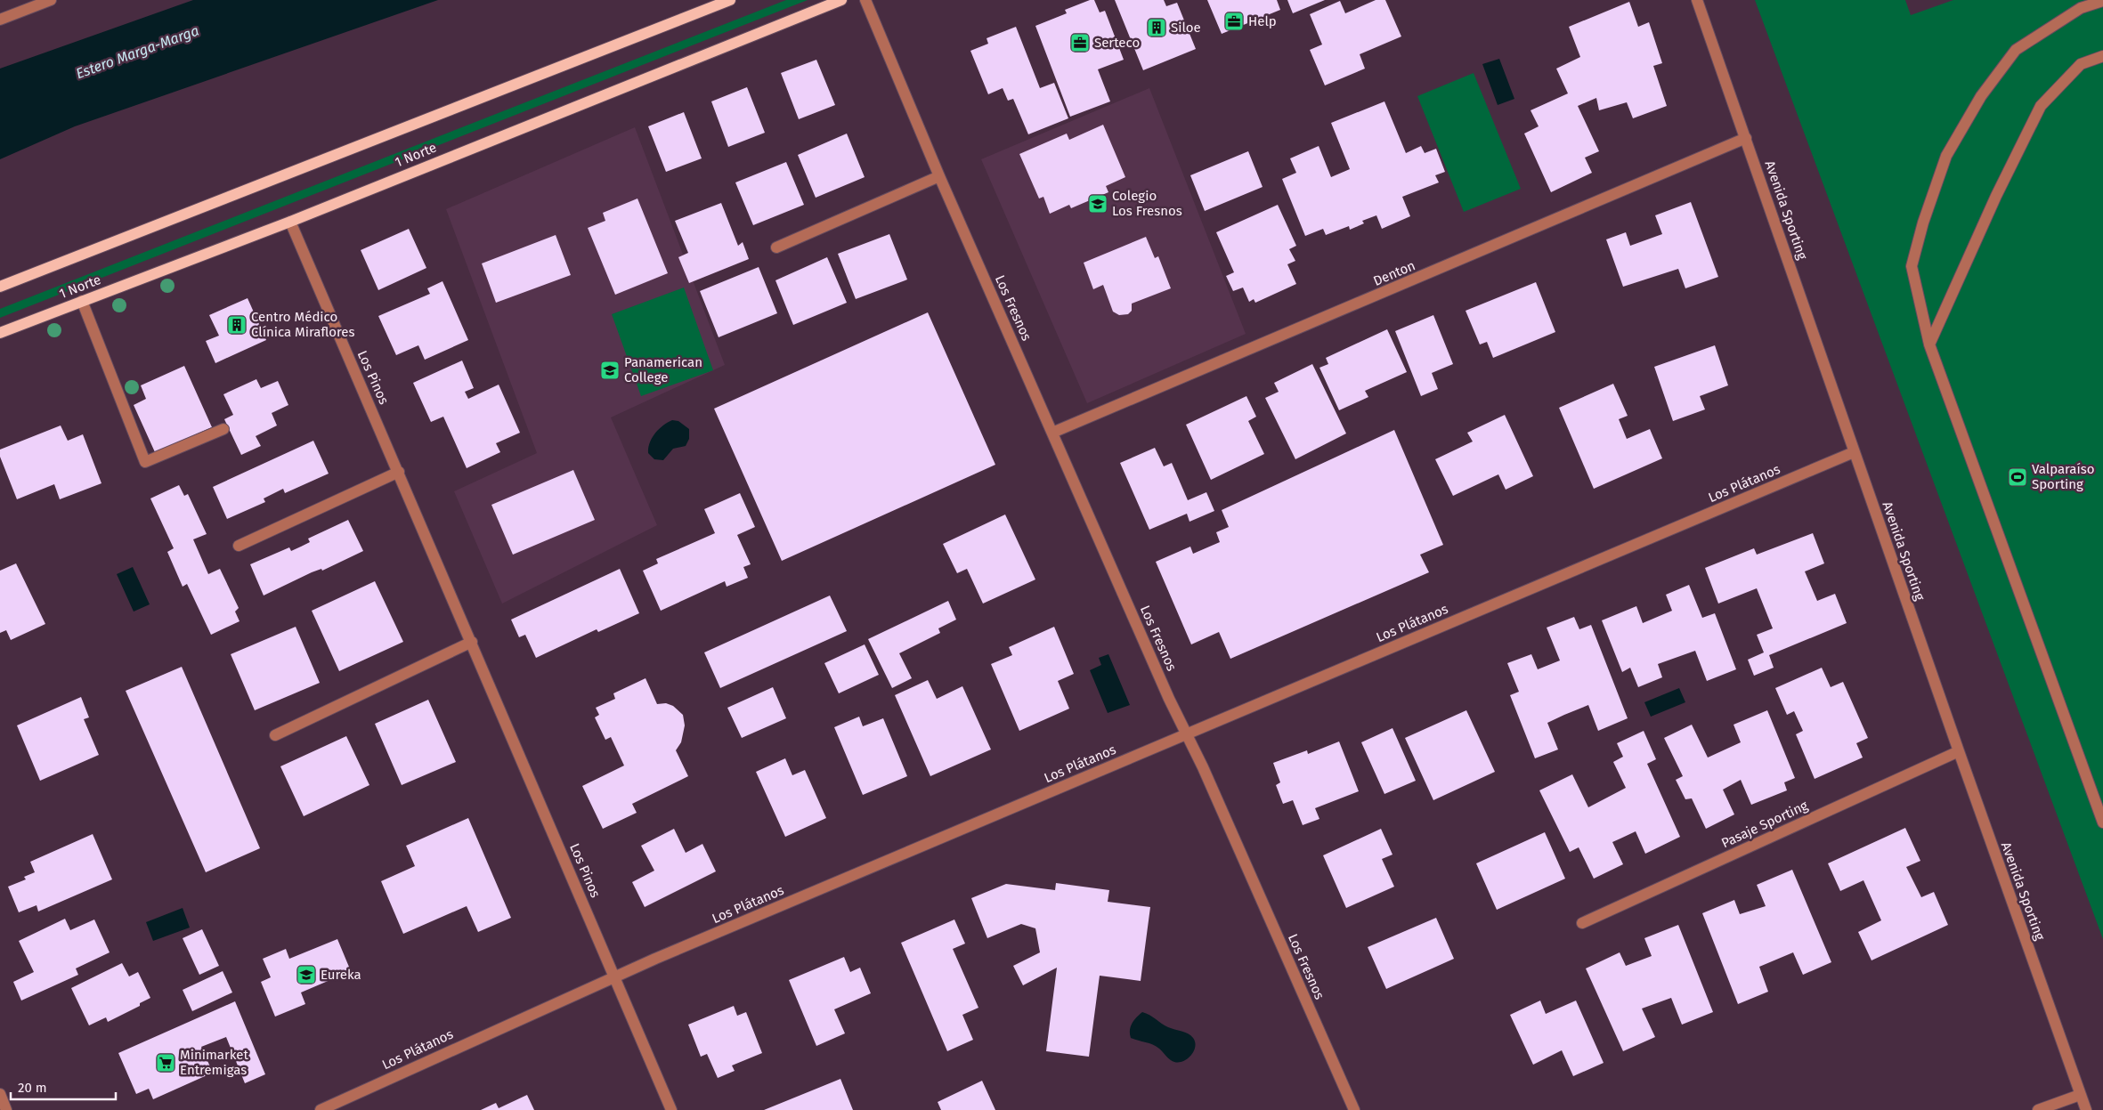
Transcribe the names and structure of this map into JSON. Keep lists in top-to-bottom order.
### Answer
{
  "streets": {
    "main road": ["1 Norte"],
    "street": [
      "Avenida Sporting",
      "Denton",
      "Los Fresnos",
      "Los Pinos",
      "Los Plátanos",
      "Pasaje Sporting"
    ]
  },
  "crossings": [
    ["1 Norte", "Los Pinos"],
    ["Avenida Sporting", "Denton"],
    ["Avenida Sporting", "Los Plátanos"],
    ["Avenida Sporting", "Pasaje Sporting"],
    ["Denton", "Los Fresnos"],
    ["Los Fresnos", "Los Plátanos"],
    ["Los Pinos", "Los Plátanos"]
  ],
  "water": ["Estero Marga-Marga"],
  "places": {
    "office": ["Help", "Serteco"],
    "building": ["Siloe", "Centro Médico Clínica Miraflores"],
    "school or university": ["Colegio Los Fresnos", "Panamerican College", "Eureka"],
    "sports": ["Valparaíso Sporting"],
    "supermarket": ["Minimarket Entremigas"]
  },
  "scale_bar": "20 m"
}
